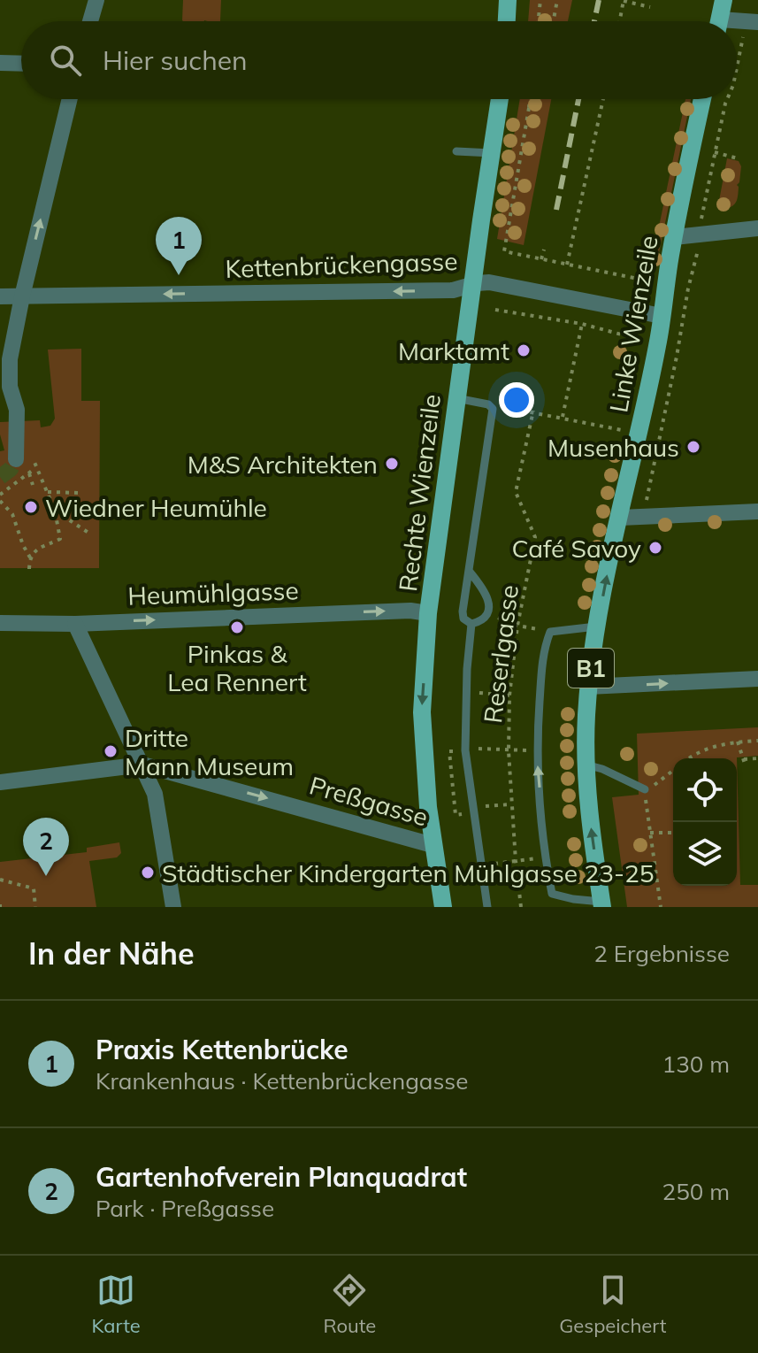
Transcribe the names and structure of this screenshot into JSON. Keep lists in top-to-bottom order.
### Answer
{
  "streets": {
    "main road": ["Linke Wienzeile", "Rechte Wienzeile", "B1"],
    "street": ["Kettenbrückengasse", "Heumühlgasse", "Preßgasse"],
    "path": ["Reserlgasse"]
  },
  "crossings": [
    ["Kettenbrückengasse", "Linke Wienzeile"],
    ["Kettenbrückengasse", "Rechte Wienzeile"],
    ["Rechte Wienzeile", "Heumühlgasse"],
    ["Rechte Wienzeile", "Preßgasse"]
  ],
  "one_way": ["Kettenbrückengasse", "Heumühlgasse", "Preßgasse"],
  "places": [
    "Marktamt",
    "Musenhaus",
    "M&S Architekten",
    "Wiedner Heumühle",
    "Café Savoy",
    "Pinkas & Lea Rennert",
    "Dritte Mann Museum",
    "Städtischer Kindergarten Mühlgasse 23-25"
  ],
  "page": {
    "search": "Hier suchen",
    "pins": ["1", "2"],
    "heading": ["In der Nähe", "2 Ergebnisse"],
    "list": [
      {
        "mark": "1",
        "name": "Praxis Kettenbrücke",
        "note": "Krankenhaus · Kettenbrückengasse",
        "value": "130 m"
      },
      {
        "mark": "2",
        "name": "Gartenhofverein Planquadrat",
        "note": "Park · Preßgasse",
        "value": "250 m"
      }
    ],
    "nav": ["Karte", "Route", "Gespeichert"]
  }
}
